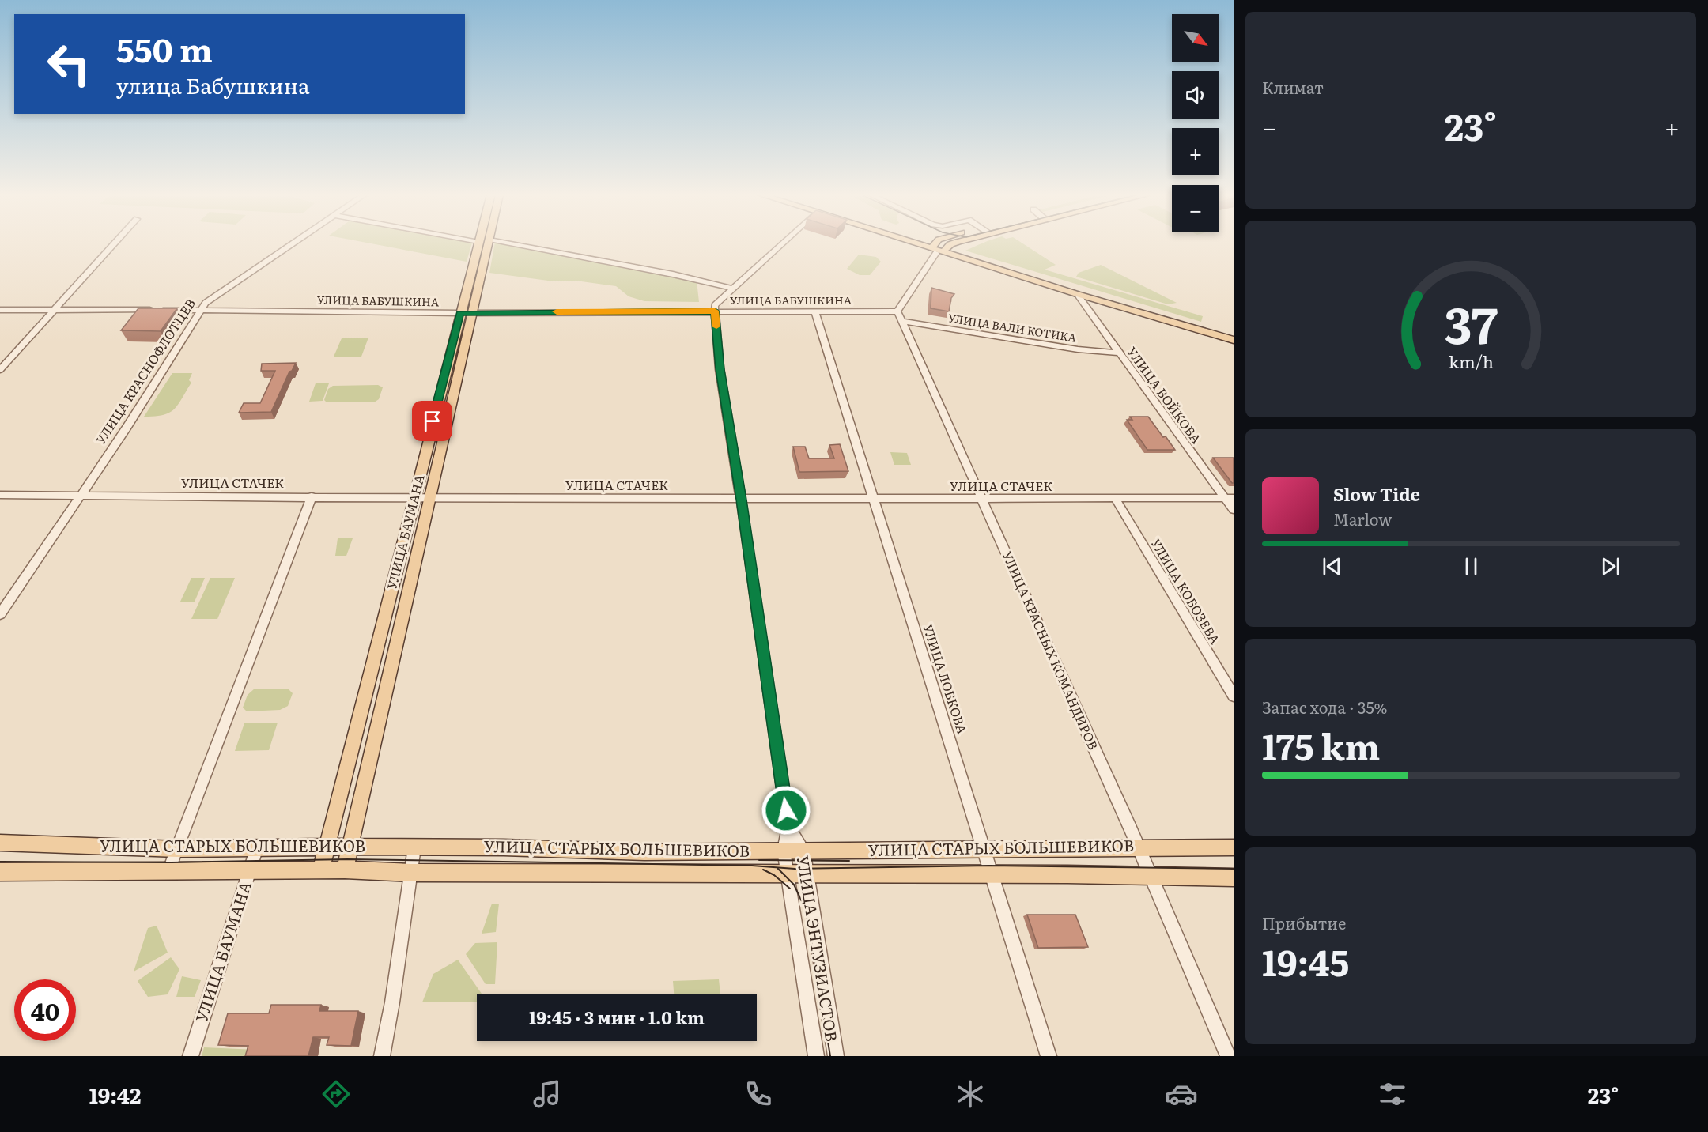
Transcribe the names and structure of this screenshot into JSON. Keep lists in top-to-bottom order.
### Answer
{
  "streets": {
    "main road": ["УЛИЦА БАУМАНА", "УЛИЦА СТАРЫХ БОЛЬШЕВИКОВ"],
    "street": [
      "УЛИЦА БАБУШКИНА",
      "УЛИЦА ВАЛИ КОТИКА",
      "УЛИЦА КРАСНОФЛОТЦЕВ",
      "УЛИЦА ВОЙКОВА",
      "УЛИЦА СТАЧЕК",
      "УЛИЦА КОБОЗЕВА",
      "УЛИЦА КРАСНЫХ КОМАНДИРОВ",
      "УЛИЦА ЛОБКОВА",
      "УЛИЦА ЭНТУЗИАСТОВ"
    ]
  },
  "crossings": [
    ["УЛИЦА БАБУШКИНА", "УЛИЦА ВАЛИ КОТИКА"],
    ["УЛИЦА БАБУШКИНА", "УЛИЦА КРАСНОФЛОТЦЕВ"],
    ["УЛИЦА БАБУШКИНА", "УЛИЦА БАУМАНА"],
    ["УЛИЦА БАБУШКИНА", "УЛИЦА КРАСНЫХ КОМАНДИРОВ"],
    ["УЛИЦА БАБУШКИНА", "УЛИЦА ЛОБКОВА"],
    ["УЛИЦА ВАЛИ КОТИКА", "УЛИЦА ВОЙКОВА"],
    ["УЛИЦА ВАЛИ КОТИКА", "УЛИЦА КРАСНЫХ КОМАНДИРОВ"],
    ["УЛИЦА КРАСНОФЛОТЦЕВ", "УЛИЦА СТАЧЕК"],
    ["УЛИЦА ВОЙКОВА", "УЛИЦА СТАЧЕК"],
    ["УЛИЦА СТАЧЕК", "УЛИЦА БАУМАНА"],
    ["УЛИЦА СТАЧЕК", "УЛИЦА КОБОЗЕВА"],
    ["УЛИЦА СТАЧЕК", "УЛИЦА КРАСНЫХ КОМАНДИРОВ"],
    ["УЛИЦА СТАЧЕК", "УЛИЦА ЛОБКОВА"],
    ["УЛИЦА БАУМАНА", "УЛИЦА СТАРЫХ БОЛЬШЕВИКОВ"],
    ["УЛИЦА КРАСНЫХ КОМАНДИРОВ", "УЛИЦА СТАРЫХ БОЛЬШЕВИКОВ"],
    ["УЛИЦА ЛОБКОВА", "УЛИЦА СТАРЫХ БОЛЬШЕВИКОВ"],
    ["УЛИЦА СТАРЫХ БОЛЬШЕВИКОВ", "УЛИЦА ЭНТУЗИАСТОВ"]
  ],
  "north": "bottom right",
  "page": {
    "tile": [
      "Климат",
      ["Запас хода · 35%", "175 km"],
      ["Прибытие", "19:45"]
    ],
    "map_buttons": ["+", "−"],
    "turn": ["550 m", "улица Бабушкина"],
    "heat": ["−", "23°", "+"],
    "song": ["Slow Tide", "Marlow"],
    "limit": "40",
    "trip": "19:45 · 3 мин · 1.0 km",
    "tabs": ["19:42", "23°"],
    "gauge": ["37", "km/h"]
  }
}
